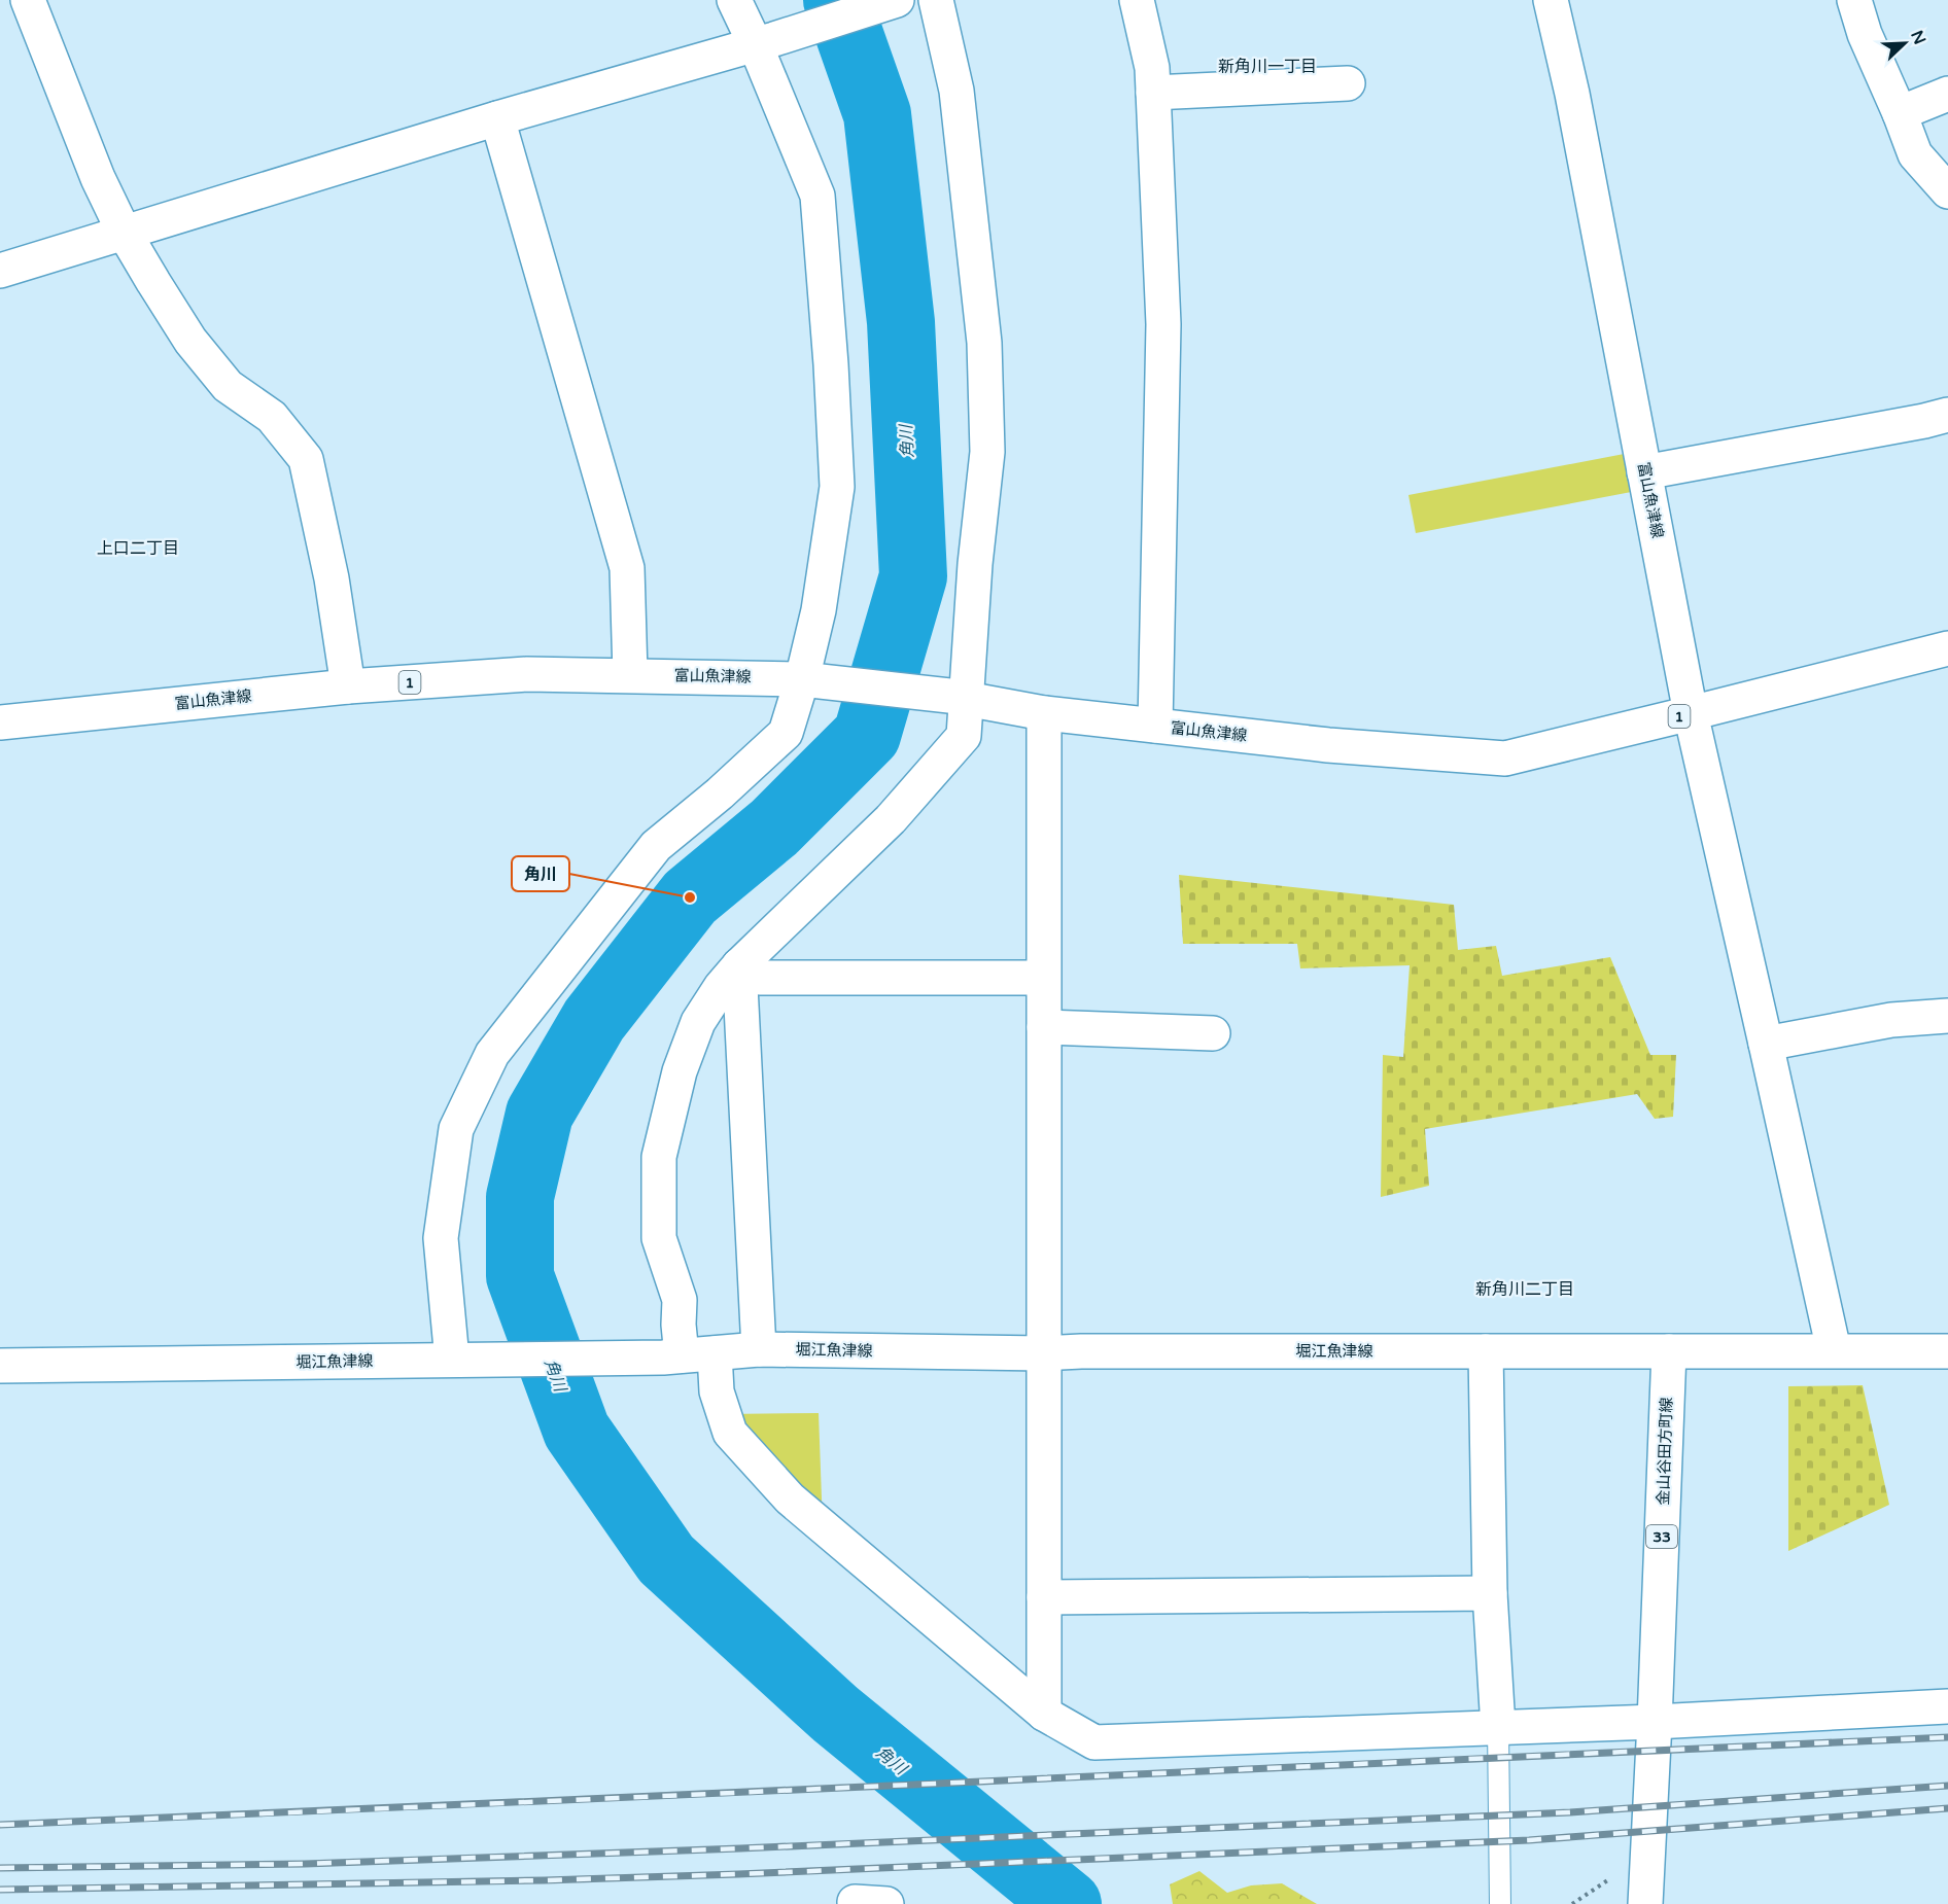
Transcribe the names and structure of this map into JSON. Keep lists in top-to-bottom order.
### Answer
{
  "streets": {
    "street": [
      "富山魚津線",
      "1",
      "堀江魚津線",
      "金山谷田方町線",
      "33"
    ]
  },
  "crossings": [
    ["堀江魚津線", "金山谷田方町線"]
  ],
  "districts": ["新角川一丁目", "上口二丁目", "新角川二丁目"],
  "water": ["角川"],
  "places": ["角川"],
  "north": "top right"
}
